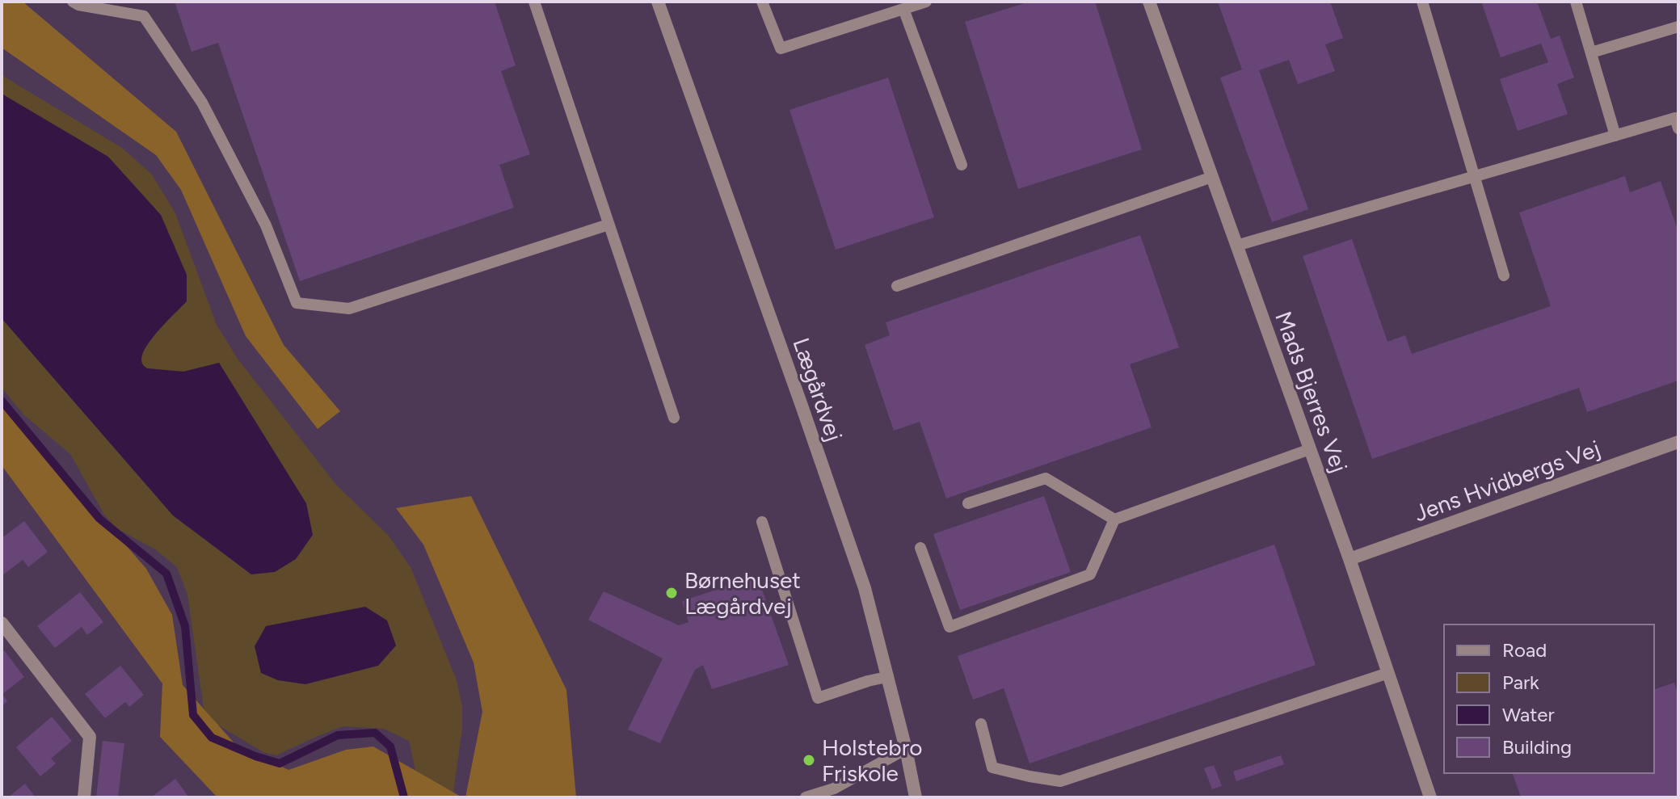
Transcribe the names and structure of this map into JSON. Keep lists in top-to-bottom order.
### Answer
{
  "streets": {
    "street": ["Lægårdvej", "Mads Bjerres Vej", "Jens Hvidbergs Vej"]
  },
  "crossings": [
    ["Mads Bjerres Vej", "Jens Hvidbergs Vej"]
  ],
  "places": ["Børnehuset Lægårdvej", "Holstebro Friskole"],
  "legend": [
    "Road",
    "Park",
    "Water",
    "Building"
  ]
}
